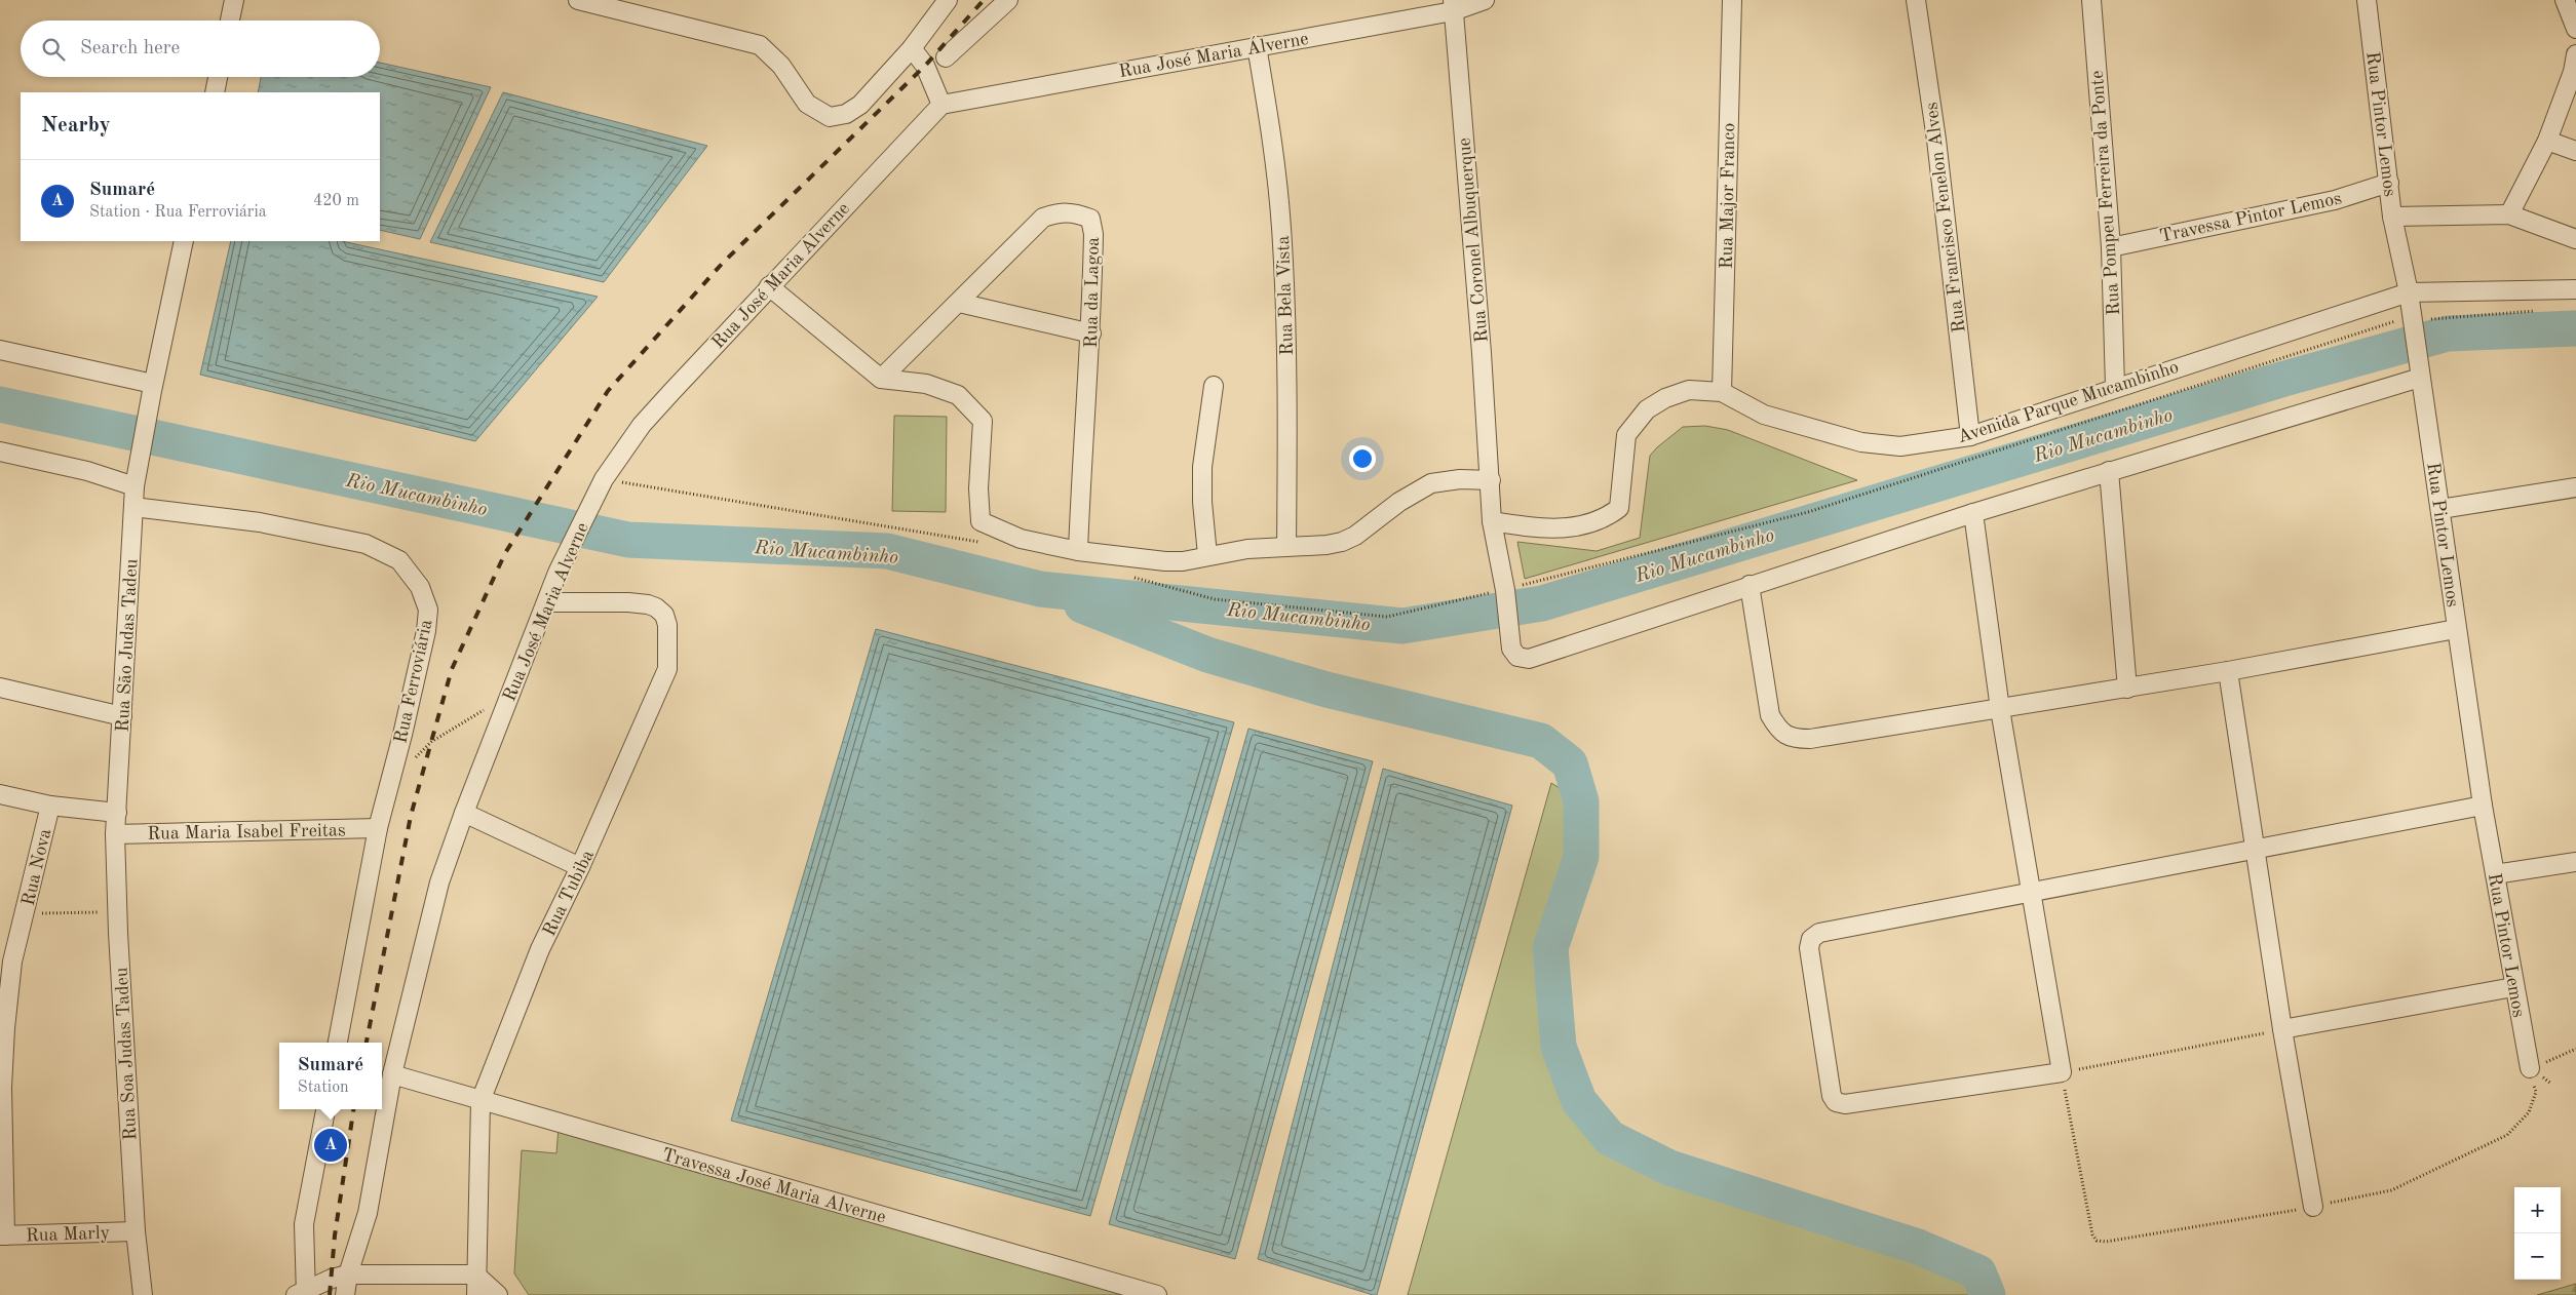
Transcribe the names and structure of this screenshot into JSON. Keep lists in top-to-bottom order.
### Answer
{
  "streets": {
    "street": [
      "Rua José Maria Álverne",
      "Rua Pintor Lemos",
      "Rua Pompeu Ferreira da Ponte",
      "Rua Major Franco",
      "Travessa Pintor Lemos",
      "Rua Francisco Fenelon Alves",
      "Rua Coronel Albuquerque",
      "Rua José Maria Alverne",
      "Rua da Lagoa",
      "Rua Bela Vista",
      "Avenida Parque Mucambinho",
      "Rua São Judas Tadeu",
      "Rua Ferroviária",
      "Rua Maria Isabel Freitas",
      "Rua Nova",
      "Rua Tubiba",
      "Rua Soa Judas Tadeu",
      "Travessa José Maria Alverne",
      "Rua Marly"
    ]
  },
  "crossings": [
    ["Rua José Maria Álverne", "Rua Coronel Albuquerque"],
    ["Rua José Maria Álverne", "Rua José Maria Alverne"],
    ["Rua José Maria Álverne", "Rua Bela Vista"],
    ["Rua Pintor Lemos", "Travessa Pintor Lemos"],
    ["Rua Pintor Lemos", "Avenida Parque Mucambinho"],
    ["Rua Pompeu Ferreira da Ponte", "Travessa Pintor Lemos"],
    ["Rua Pompeu Ferreira da Ponte", "Avenida Parque Mucambinho"],
    ["Rua Major Franco", "Avenida Parque Mucambinho"],
    ["Rua Francisco Fenelon Alves", "Avenida Parque Mucambinho"],
    ["Rua Coronel Albuquerque", "Avenida Parque Mucambinho"],
    ["Rua José Maria Alverne", "Rua Tubiba"],
    ["Rua José Maria Alverne", "Travessa José Maria Alverne"],
    ["Rua São Judas Tadeu", "Rua Ferroviária"],
    ["Rua São Judas Tadeu", "Rua Soa Judas Tadeu"],
    ["Rua Ferroviária", "Rua Maria Isabel Freitas"],
    ["Rua Maria Isabel Freitas", "Rua Soa Judas Tadeu"],
    ["Rua Nova", "Rua Marly"],
    ["Rua Tubiba", "Travessa José Maria Alverne"],
    ["Rua Soa Judas Tadeu", "Rua Marly"]
  ],
  "water": ["Rio Mucambinho"],
  "page": {
    "search": "Search here",
    "heading": "Nearby",
    "list": [
      {
        "mark": "A",
        "name": "Sumaré",
        "note": "Station · Rua Ferroviária",
        "value": "420 m"
      }
    ],
    "popup": ["Sumaré", "Station"],
    "pins": "A",
    "map_buttons": ["+", "−"]
  }
}
